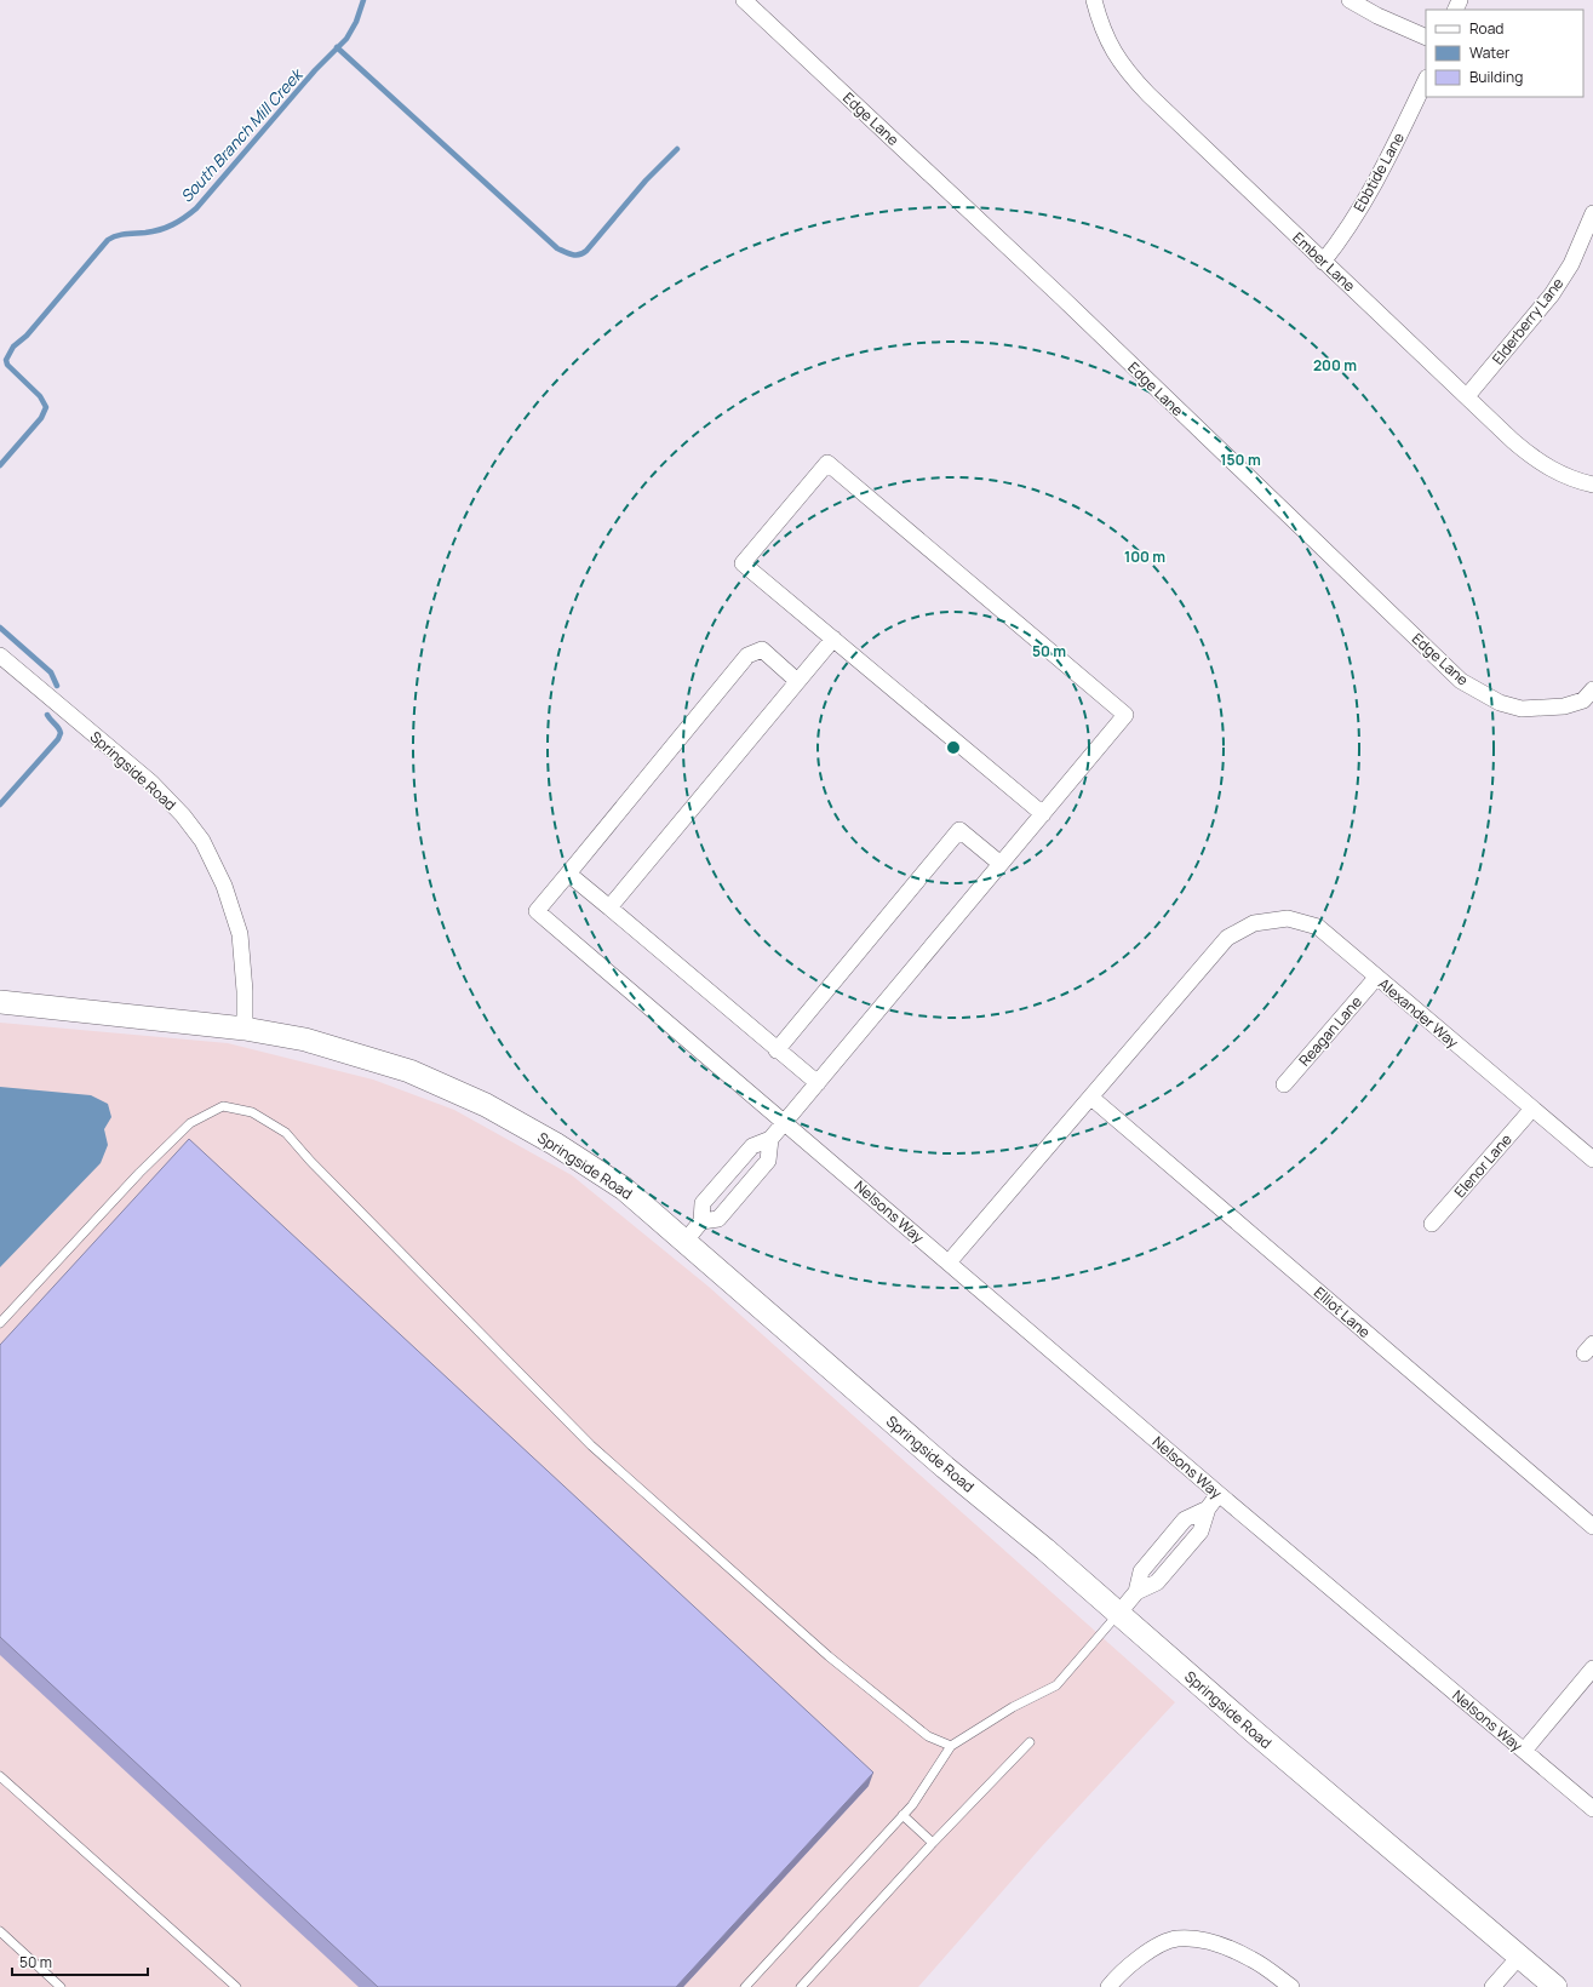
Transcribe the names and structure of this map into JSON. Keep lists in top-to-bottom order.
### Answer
{
  "streets": {
    "main road": ["Springside Road"],
    "street": [
      "Edge Lane",
      "Ebbtide Lane",
      "Ember Lane",
      "Elderberry Lane",
      "Alexander Way",
      "Reagan Lane",
      "Elenor Lane",
      "Nelsons Way",
      "Elliot Lane"
    ]
  },
  "crossings": [
    ["Ebbtide Lane", "Ember Lane"],
    ["Ember Lane", "Elderberry Lane"],
    ["Alexander Way", "Reagan Lane"],
    ["Alexander Way", "Elenor Lane"],
    ["Alexander Way", "Elliot Lane"]
  ],
  "water": ["South Branch Mill Creek"],
  "legend": ["Road", "Water", "Building"],
  "scale_bar": "50 m",
  "rings": [
    "200 m",
    "150 m",
    "100 m",
    "50 m"
  ]
}
